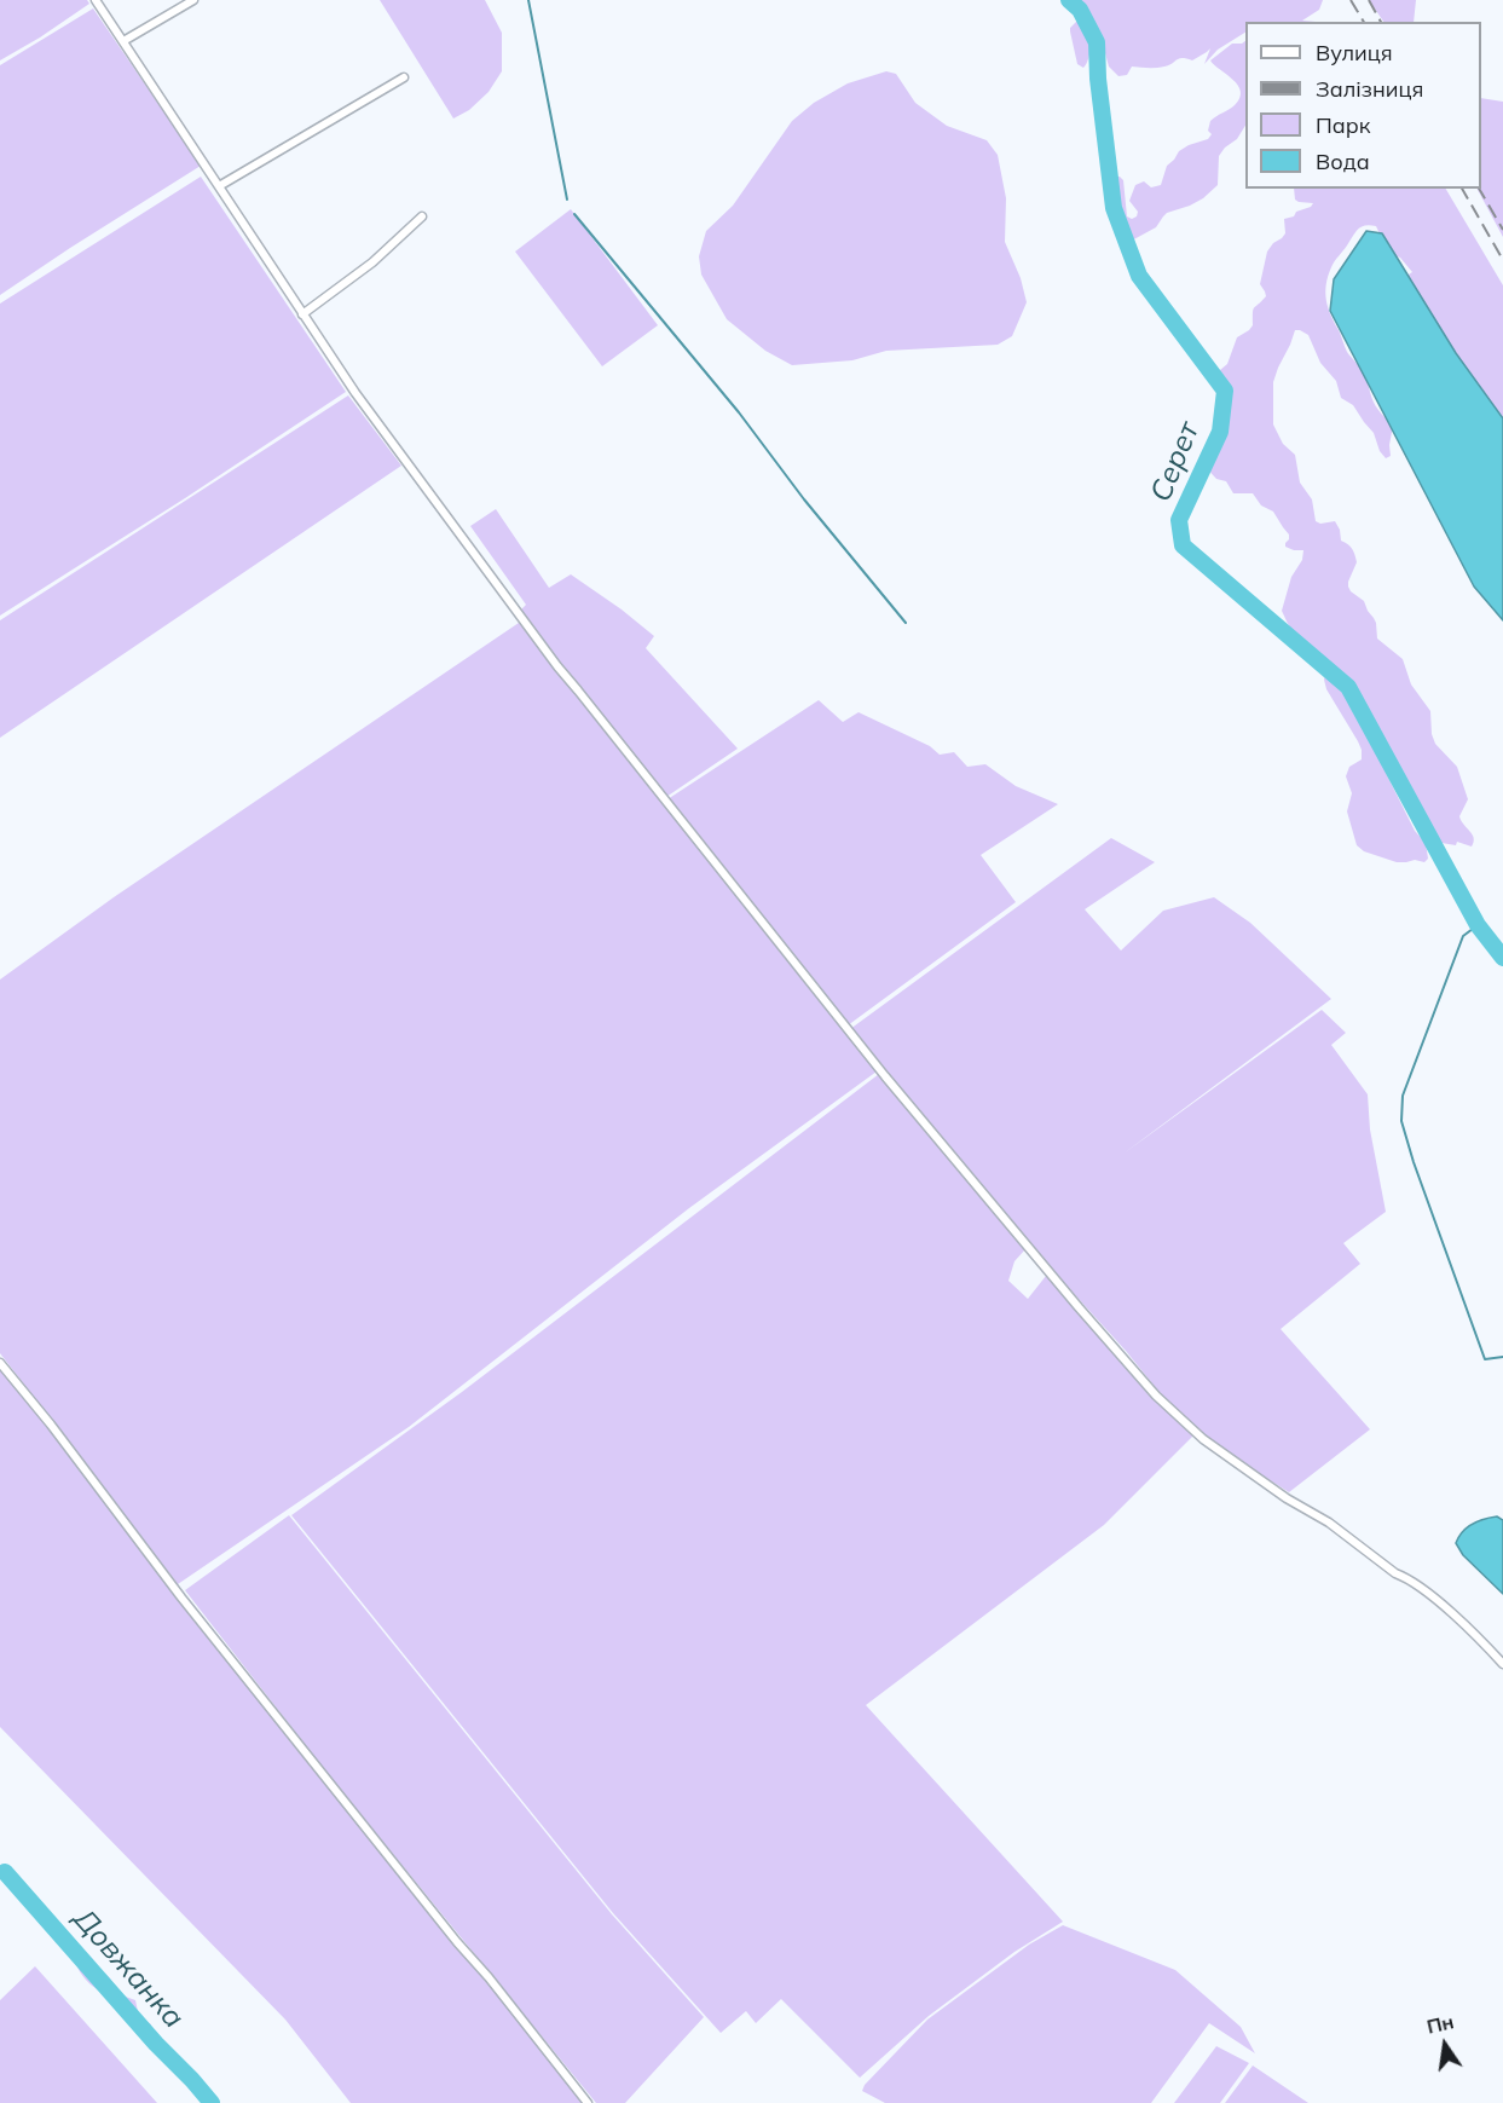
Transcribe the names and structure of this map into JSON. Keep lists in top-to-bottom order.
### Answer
{
  "water": ["Серет", "Довжанка"],
  "legend": [
    "Вулиця",
    "Залізниця",
    "Парк",
    "Вода"
  ],
  "north": "top"
}
